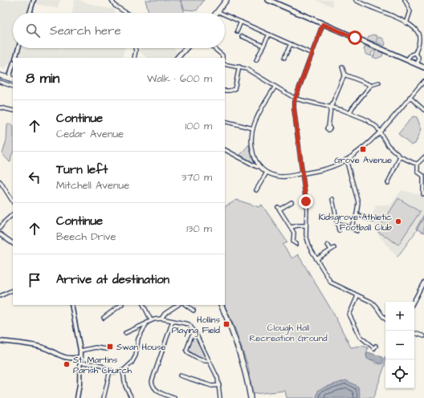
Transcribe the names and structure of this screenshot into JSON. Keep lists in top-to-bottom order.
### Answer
{
  "parks": ["Clough Hall Recreation Ground"],
  "places": {
    "transit": ["Grove Avenue", "Hollins Playing Field", "Swan House"],
    "other": ["Kidsgrove Athletic Football Club", "St. Martins Parish Church"]
  },
  "page": {
    "search": "Search here",
    "heading": ["8 min", "Walk · 600 m"],
    "list": [
      ["Continue", "Cedar Avenue", "100 m"],
      ["Turn left", "Mitchell Avenue", "370 m"],
      ["Continue", "Beech Drive", "130 m"],
      "Arrive at destination"
    ],
    "map_buttons": ["+", "−"]
  }
}
